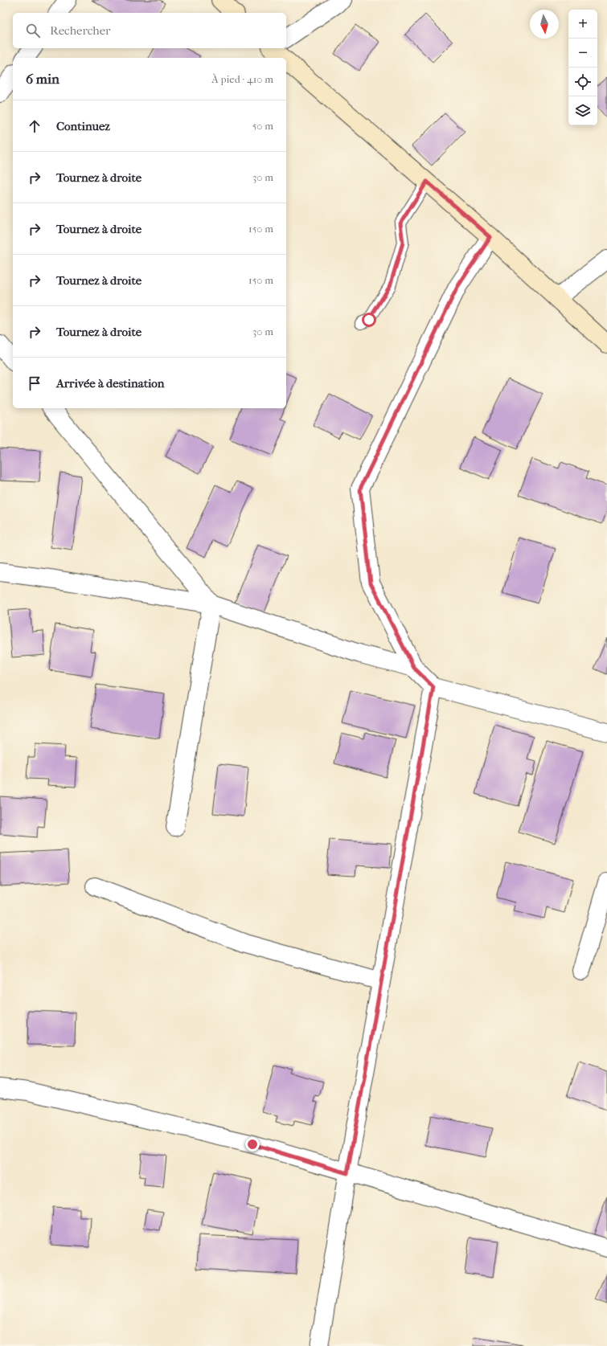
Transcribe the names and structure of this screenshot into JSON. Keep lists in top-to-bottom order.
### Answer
{
  "north": "bottom",
  "page": {
    "map_buttons": ["+", "−"],
    "search": "Rechercher",
    "heading": ["6 min", "À pied · 410 m"],
    "list": [
      ["Continuez", "50 m"],
      ["Tournez à droite", "30 m"],
      ["Tournez à droite", "150 m"],
      ["Tournez à droite", "150 m"],
      ["Tournez à droite", "30 m"],
      "Arrivée à destination"
    ]
  }
}
